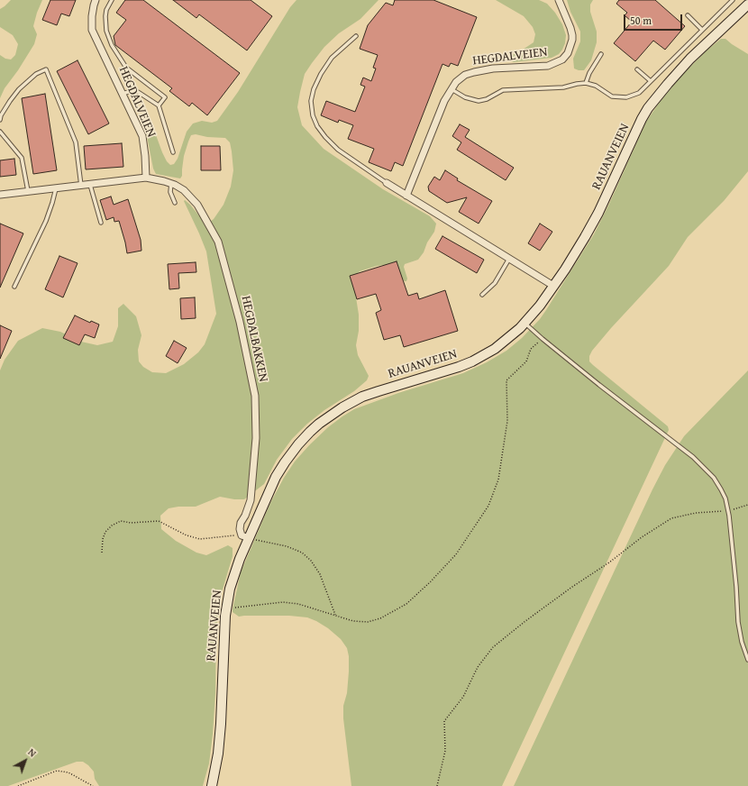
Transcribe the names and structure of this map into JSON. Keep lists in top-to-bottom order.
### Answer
{
  "streets": {
    "main road": ["RAUANVEIEN"],
    "street": ["HEGDALVEIEN", "HEGDALBAKKEN"]
  },
  "crossings": [
    ["HEGDALVEIEN", "HEGDALBAKKEN"],
    ["RAUANVEIEN", "HEGDALBAKKEN"]
  ],
  "scale_bar": "50 m",
  "north": "top right"
}
